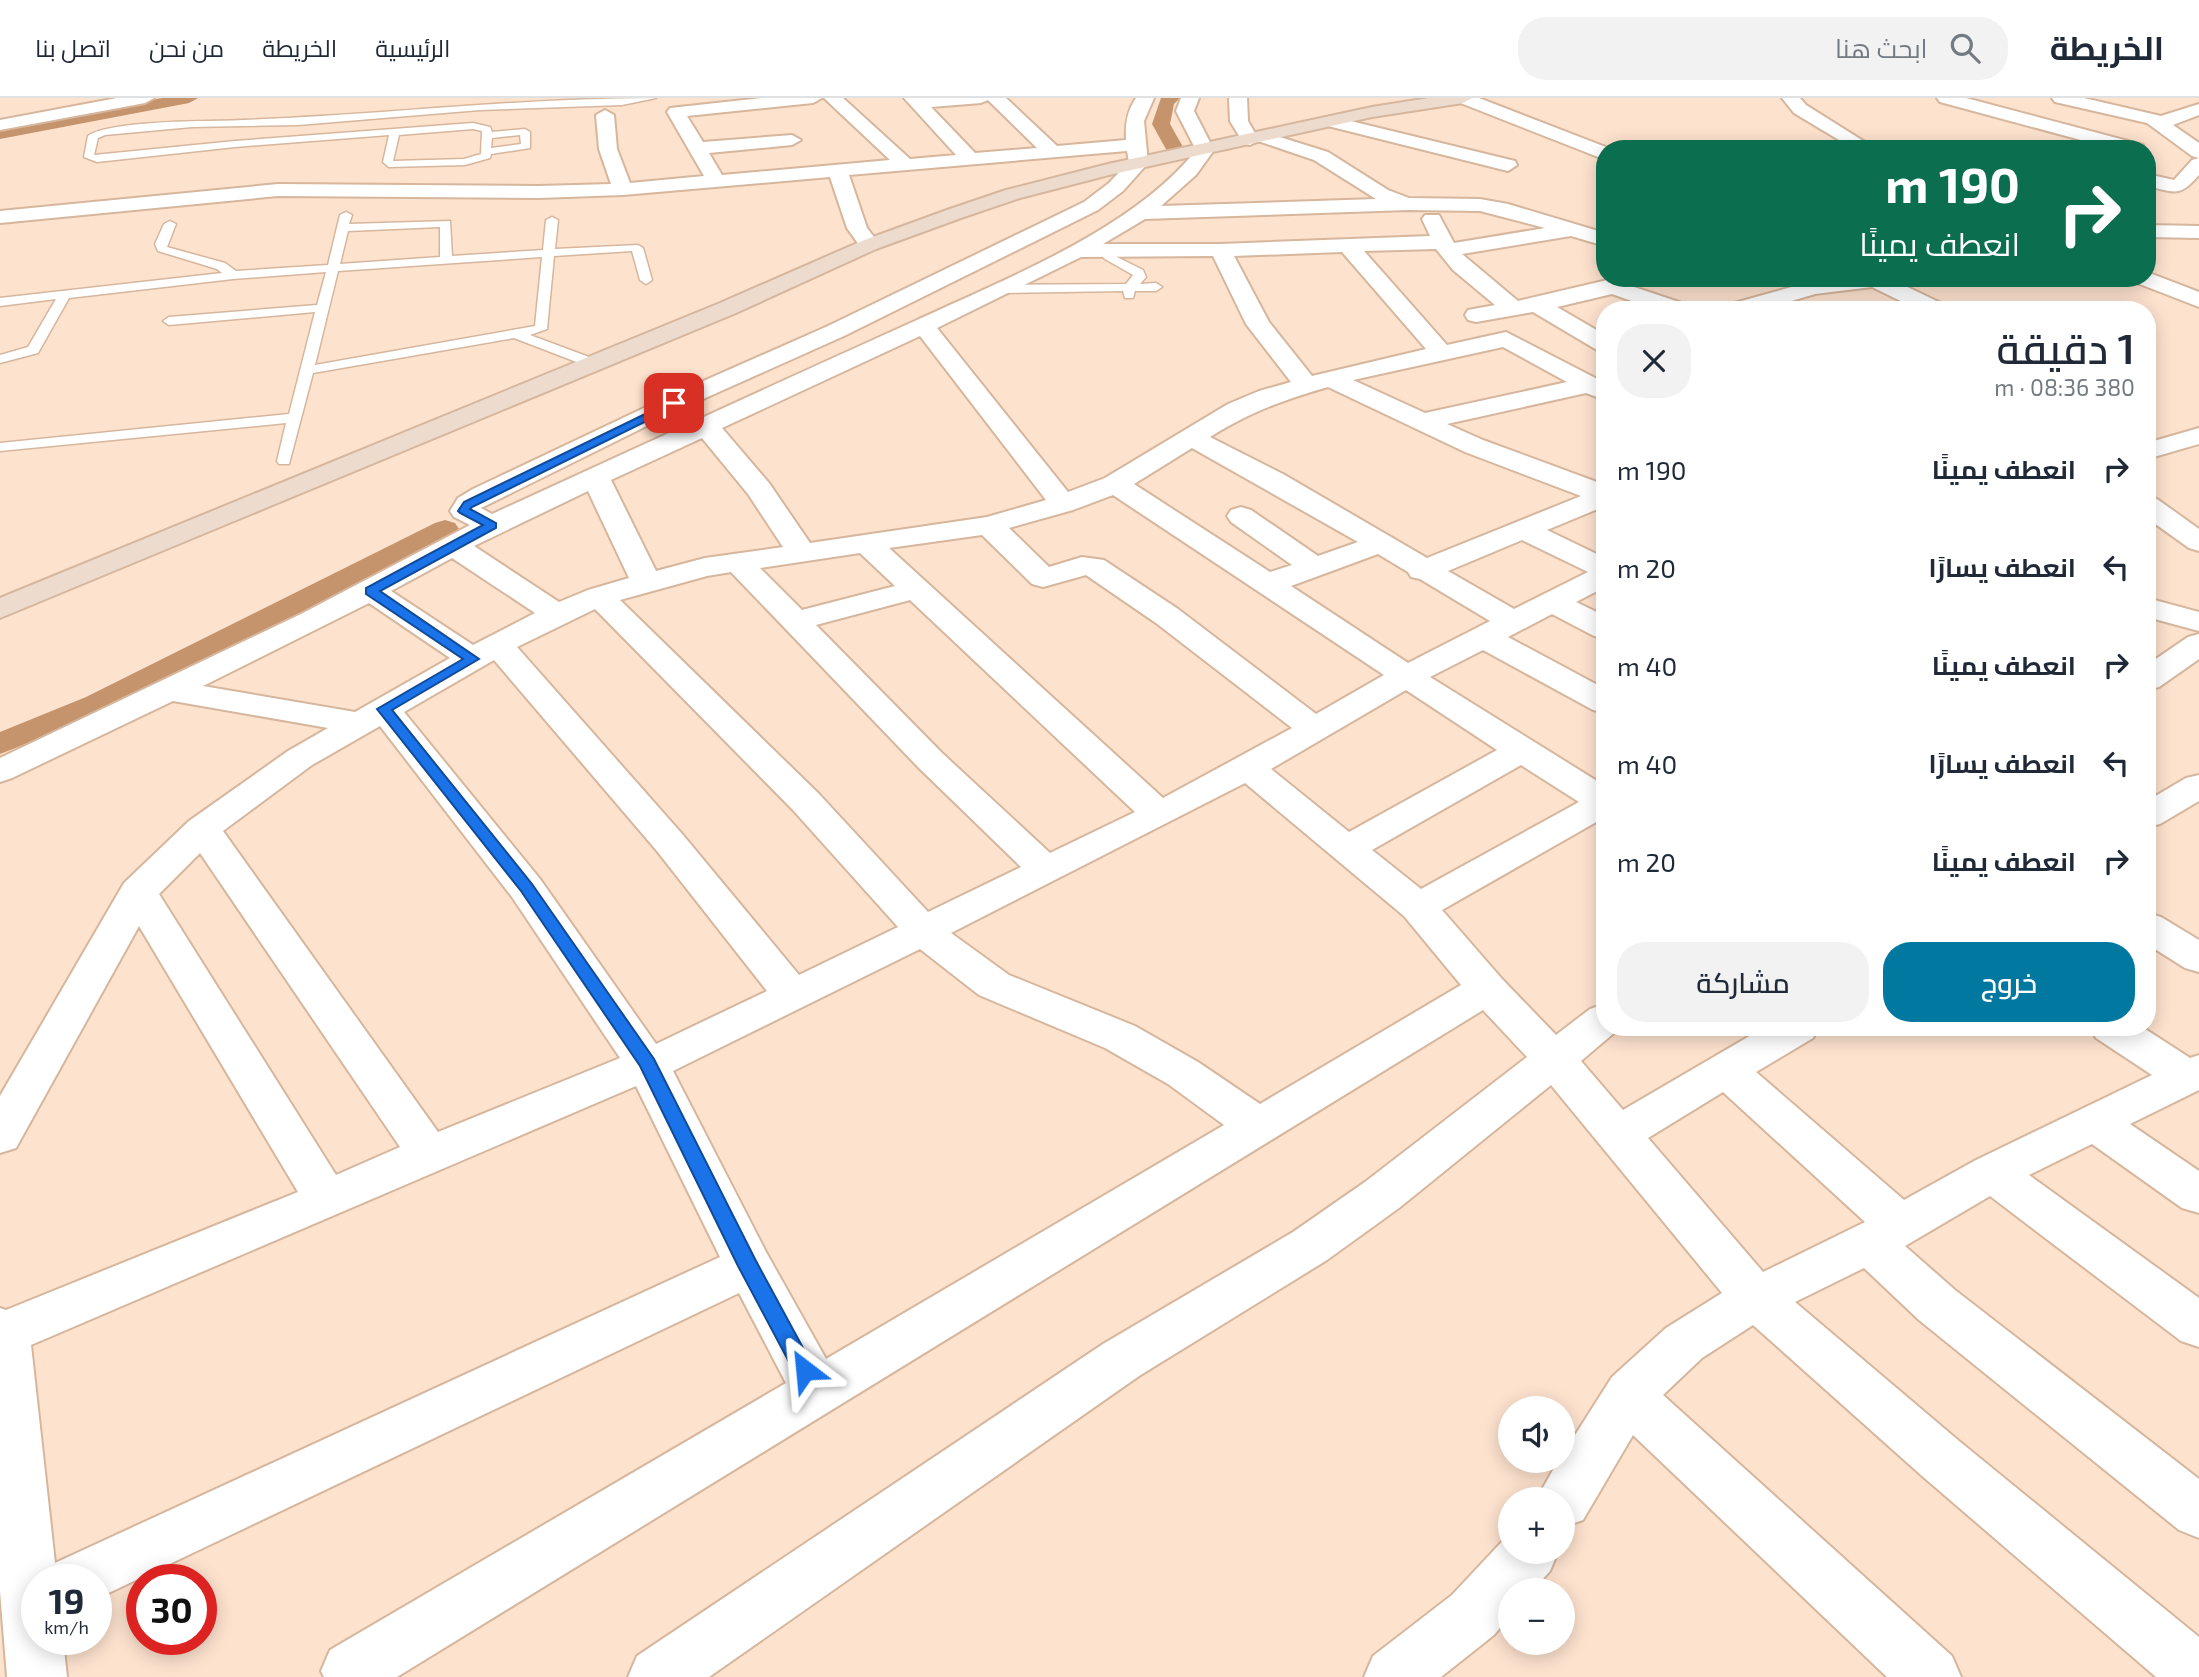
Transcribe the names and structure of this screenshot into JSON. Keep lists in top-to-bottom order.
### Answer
{
  "page": {
    "header": "الخريطة",
    "search": "ابحث هنا",
    "nav": [
      "الرئيسية",
      "الخريطة",
      "من نحن",
      "اتصل بنا"
    ],
    "turn": ["190 m", "انعطف يمينًا"],
    "heading": ["1 دقيقة", "380 m · 08:36"],
    "list": [
      {
        "name": "انعطف يمينًا",
        "value": "190 m"
      },
      {
        "name": "انعطف يسارًا",
        "value": "20 m"
      },
      {
        "name": "انعطف يمينًا",
        "value": "40 m"
      },
      {
        "name": "انعطف يسارًا",
        "value": "40 m"
      },
      {
        "name": "انعطف يمينًا",
        "value": "20 m"
      }
    ],
    "buttons": ["خروج", "مشاركة"],
    "map_buttons": ["+", "−"],
    "speed": "19 km/h",
    "limit": "30"
  }
}
